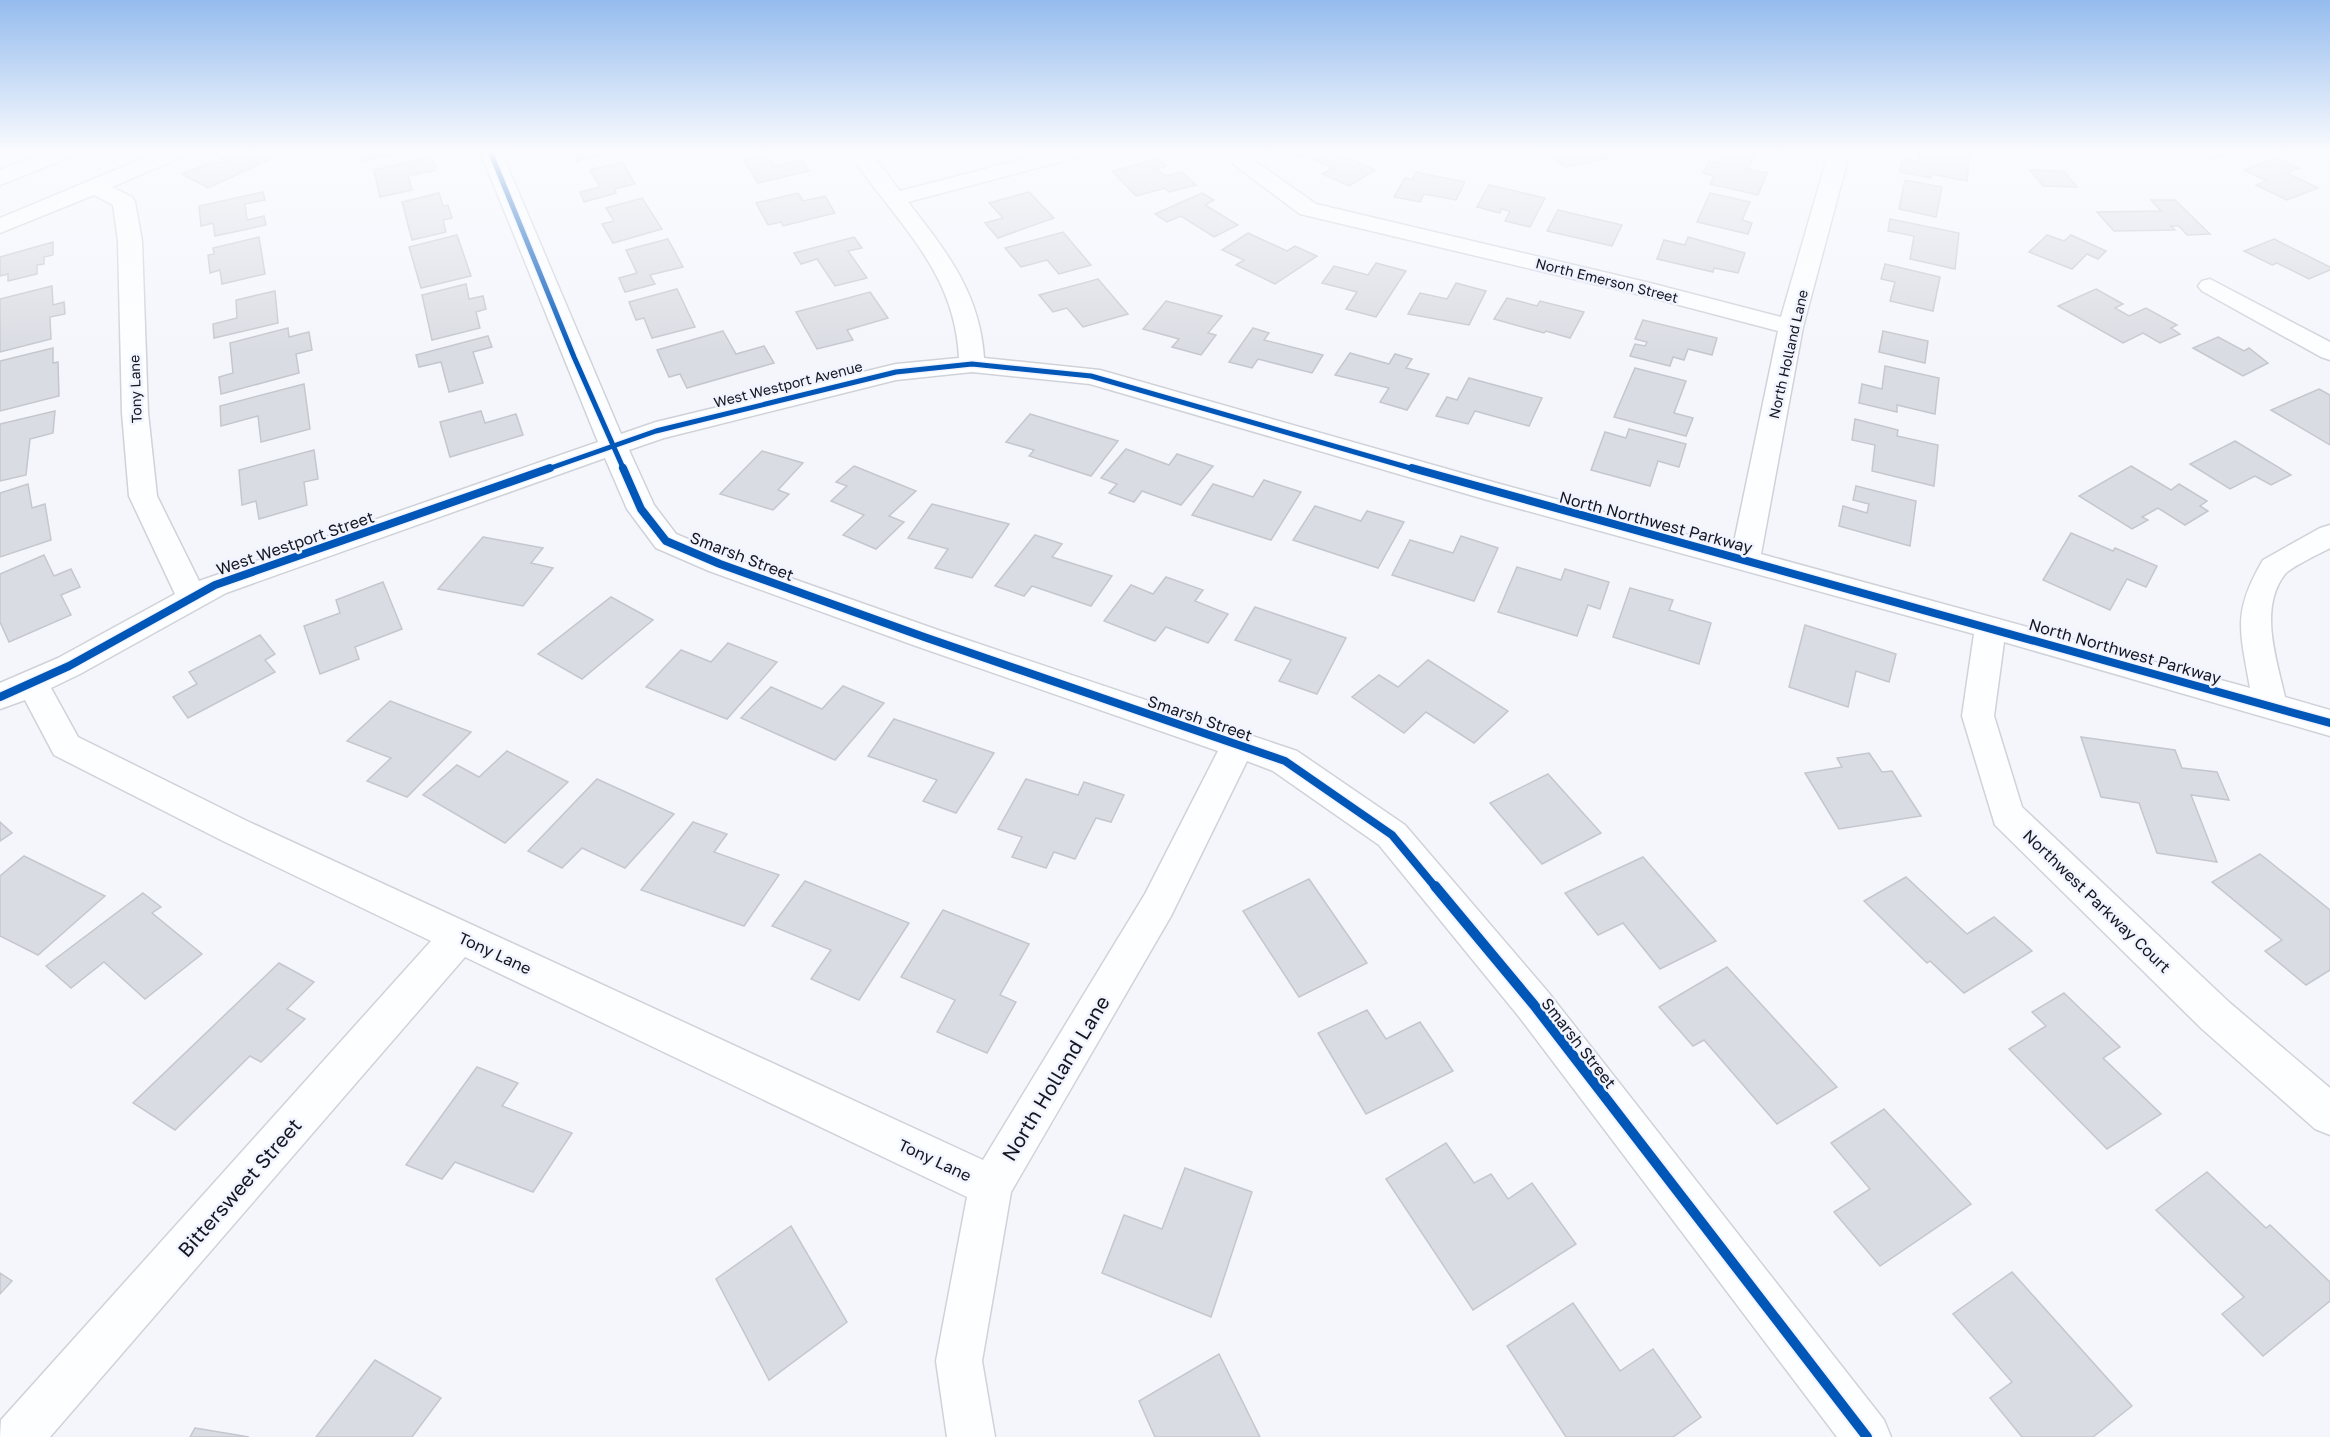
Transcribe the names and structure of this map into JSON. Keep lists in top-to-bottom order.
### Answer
{
  "streets": {
    "street": [
      "North Emerson Street",
      "North Holland Lane",
      "West Westport Avenue",
      "Tony Lane",
      "North Northwest Parkway",
      "West Westport Street",
      "Smarsh Street",
      "Northwest Parkway Court",
      "Bittersweet Street"
    ]
  },
  "crossings": [
    ["North Emerson Street", "North Holland Lane"],
    ["North Holland Lane", "Tony Lane"],
    ["North Holland Lane", "North Northwest Parkway"],
    ["North Holland Lane", "Smarsh Street"],
    ["West Westport Avenue", "North Northwest Parkway"],
    ["West Westport Avenue", "West Westport Street"],
    ["West Westport Avenue", "Smarsh Street"],
    ["Tony Lane", "West Westport Street"],
    ["Tony Lane", "Bittersweet Street"],
    ["North Northwest Parkway", "Northwest Parkway Court"],
    ["West Westport Street", "Smarsh Street"]
  ]
}
